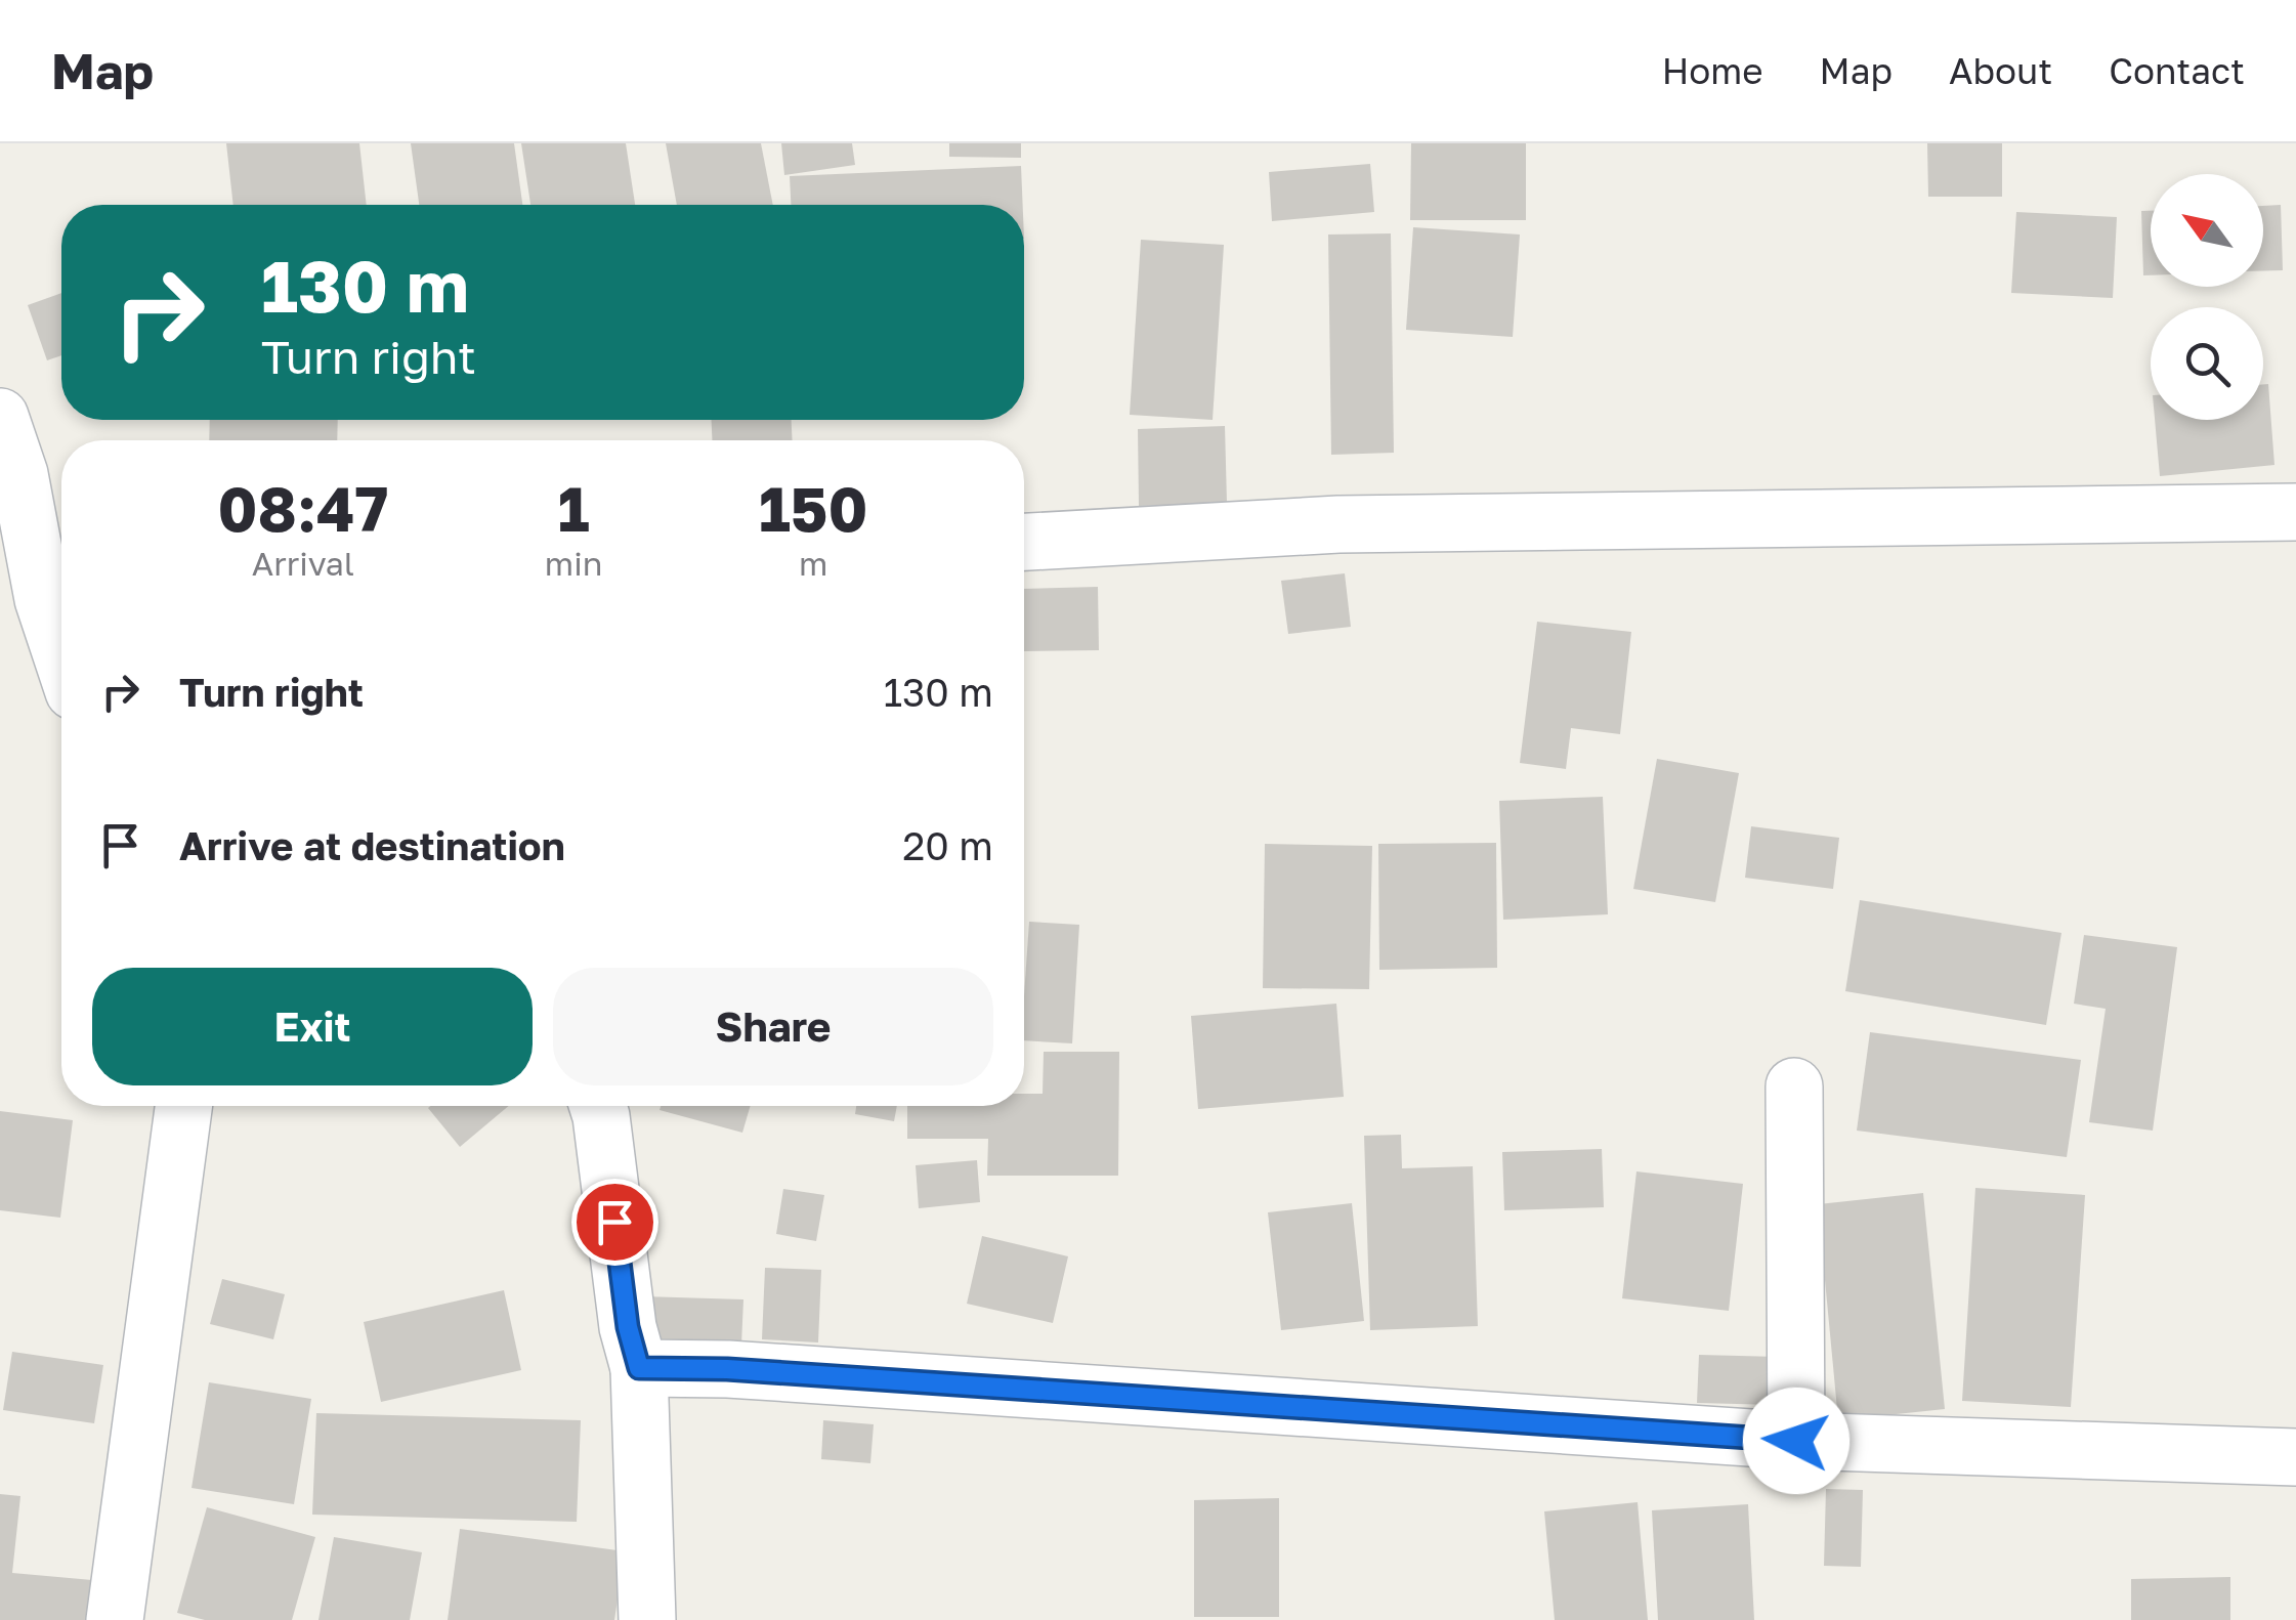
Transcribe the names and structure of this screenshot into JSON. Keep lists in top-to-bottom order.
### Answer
{
  "north": "top left",
  "page": {
    "header": "Map",
    "nav": [
      "Home",
      "Map",
      "About",
      "Contact"
    ],
    "turn": ["130 m", "Turn right"],
    "eta": [
      "08:47",
      "Arrival",
      "1",
      "min",
      "150",
      "m"
    ],
    "list": [
      {
        "name": "Turn right",
        "value": "130 m"
      },
      {
        "name": "Arrive at destination",
        "value": "20 m"
      }
    ],
    "buttons": ["Exit", "Share"]
  }
}
